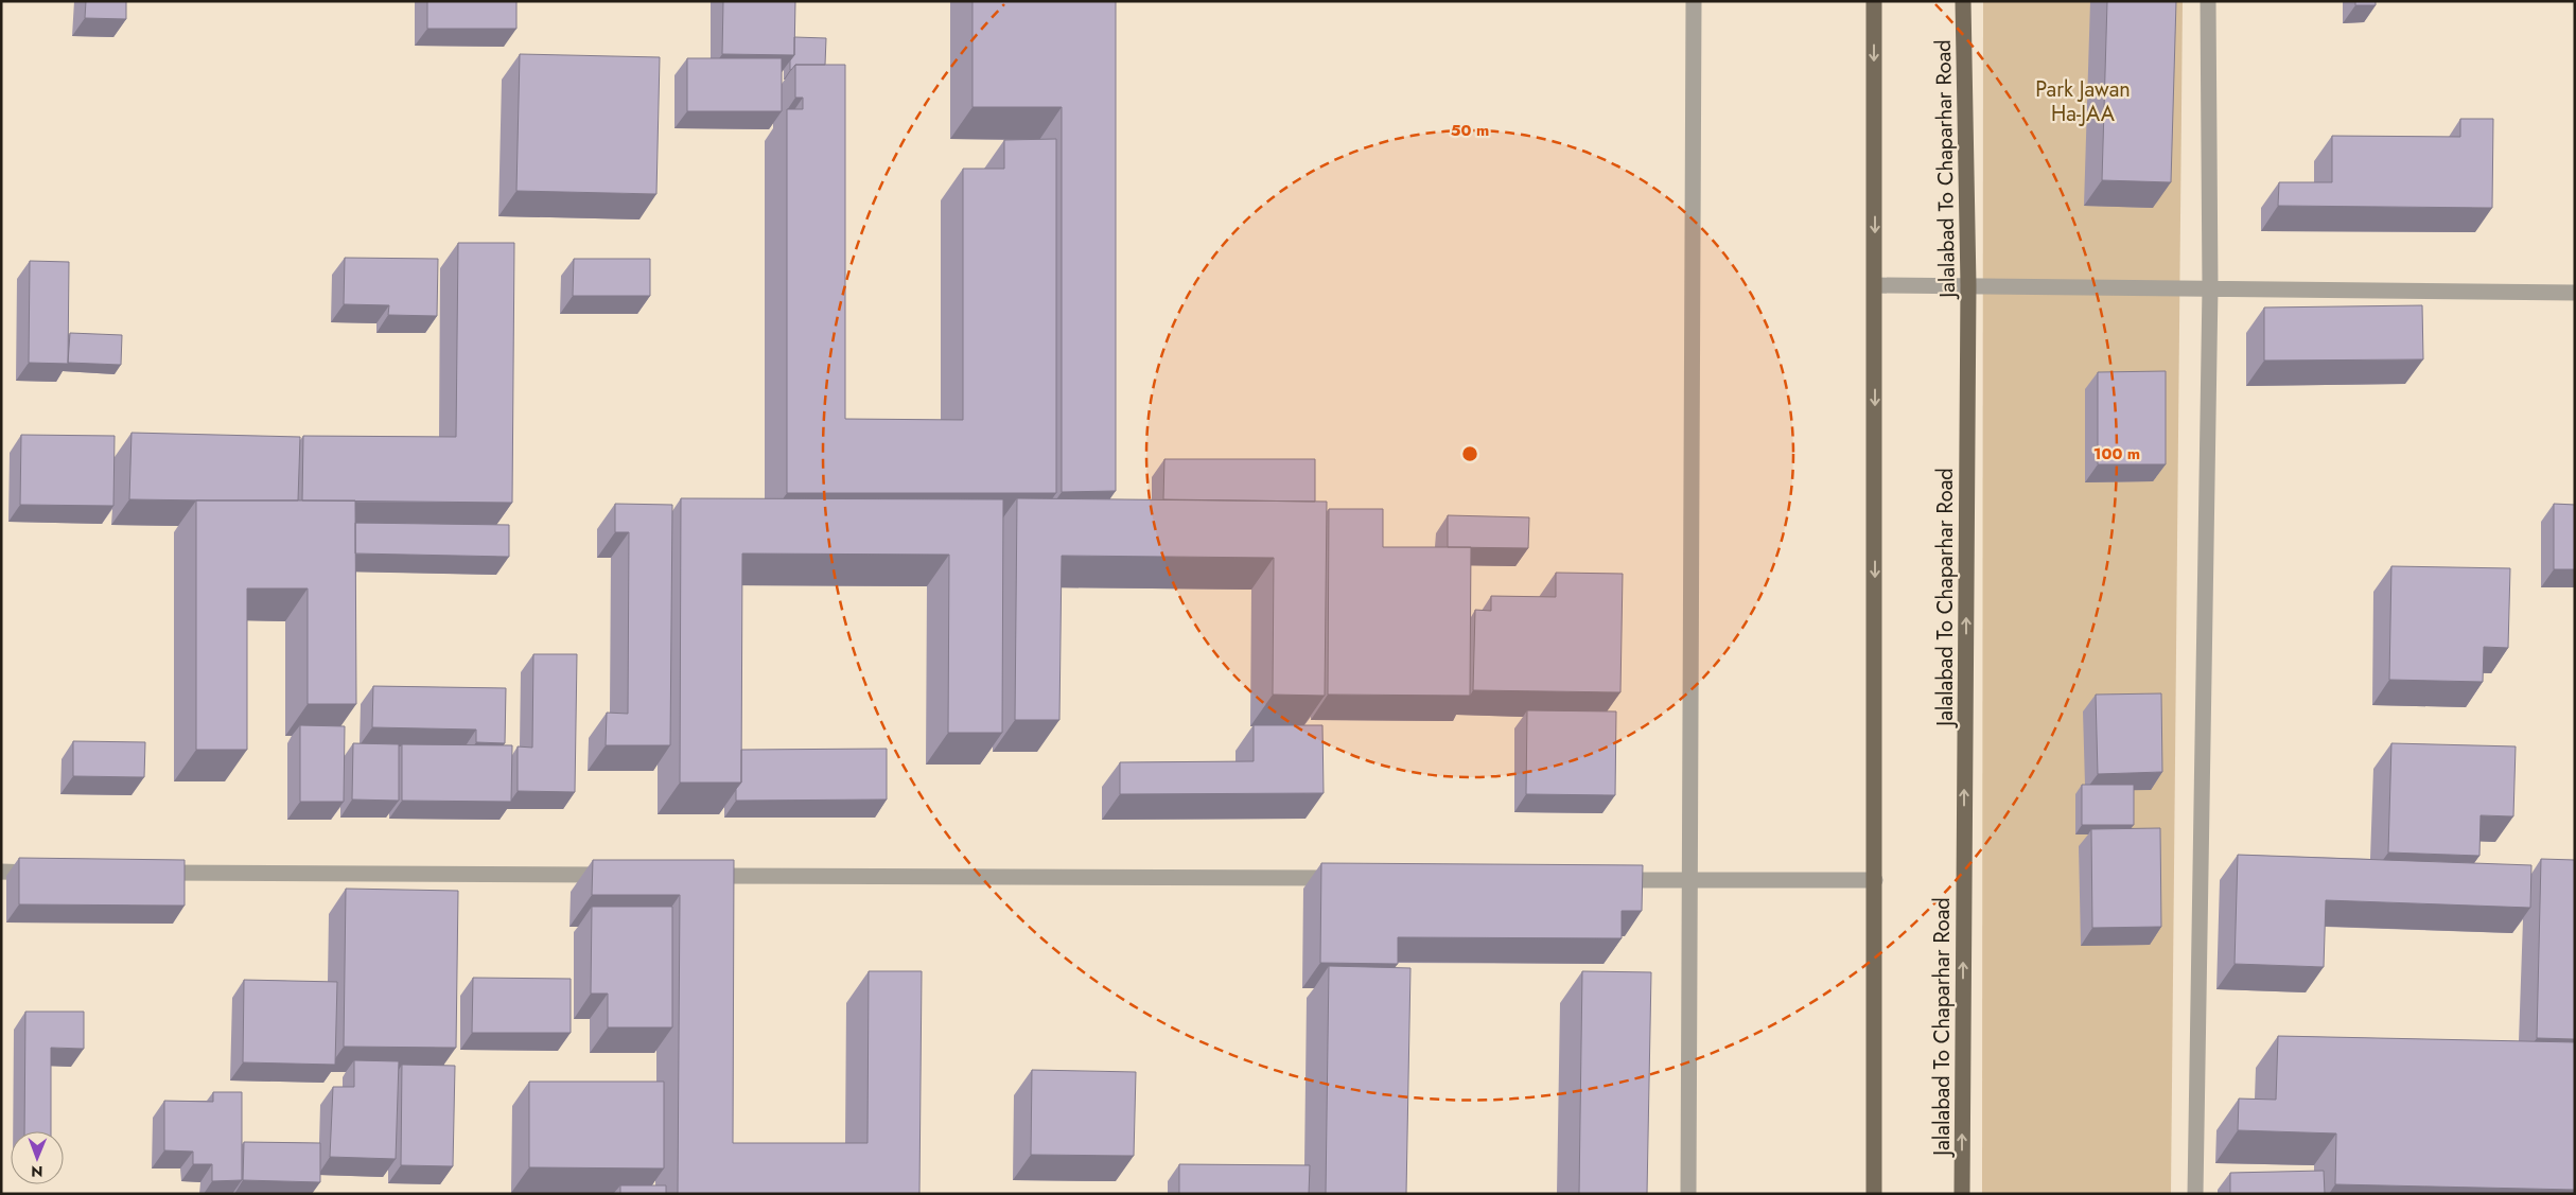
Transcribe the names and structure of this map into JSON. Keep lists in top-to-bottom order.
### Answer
{
  "streets": {
    "main road": ["Jalalabad To Chaparhar Road"]
  },
  "parks": ["Park Jawan Ha-JAA"],
  "north": "bottom",
  "rings": ["50 m", "100 m"]
}
